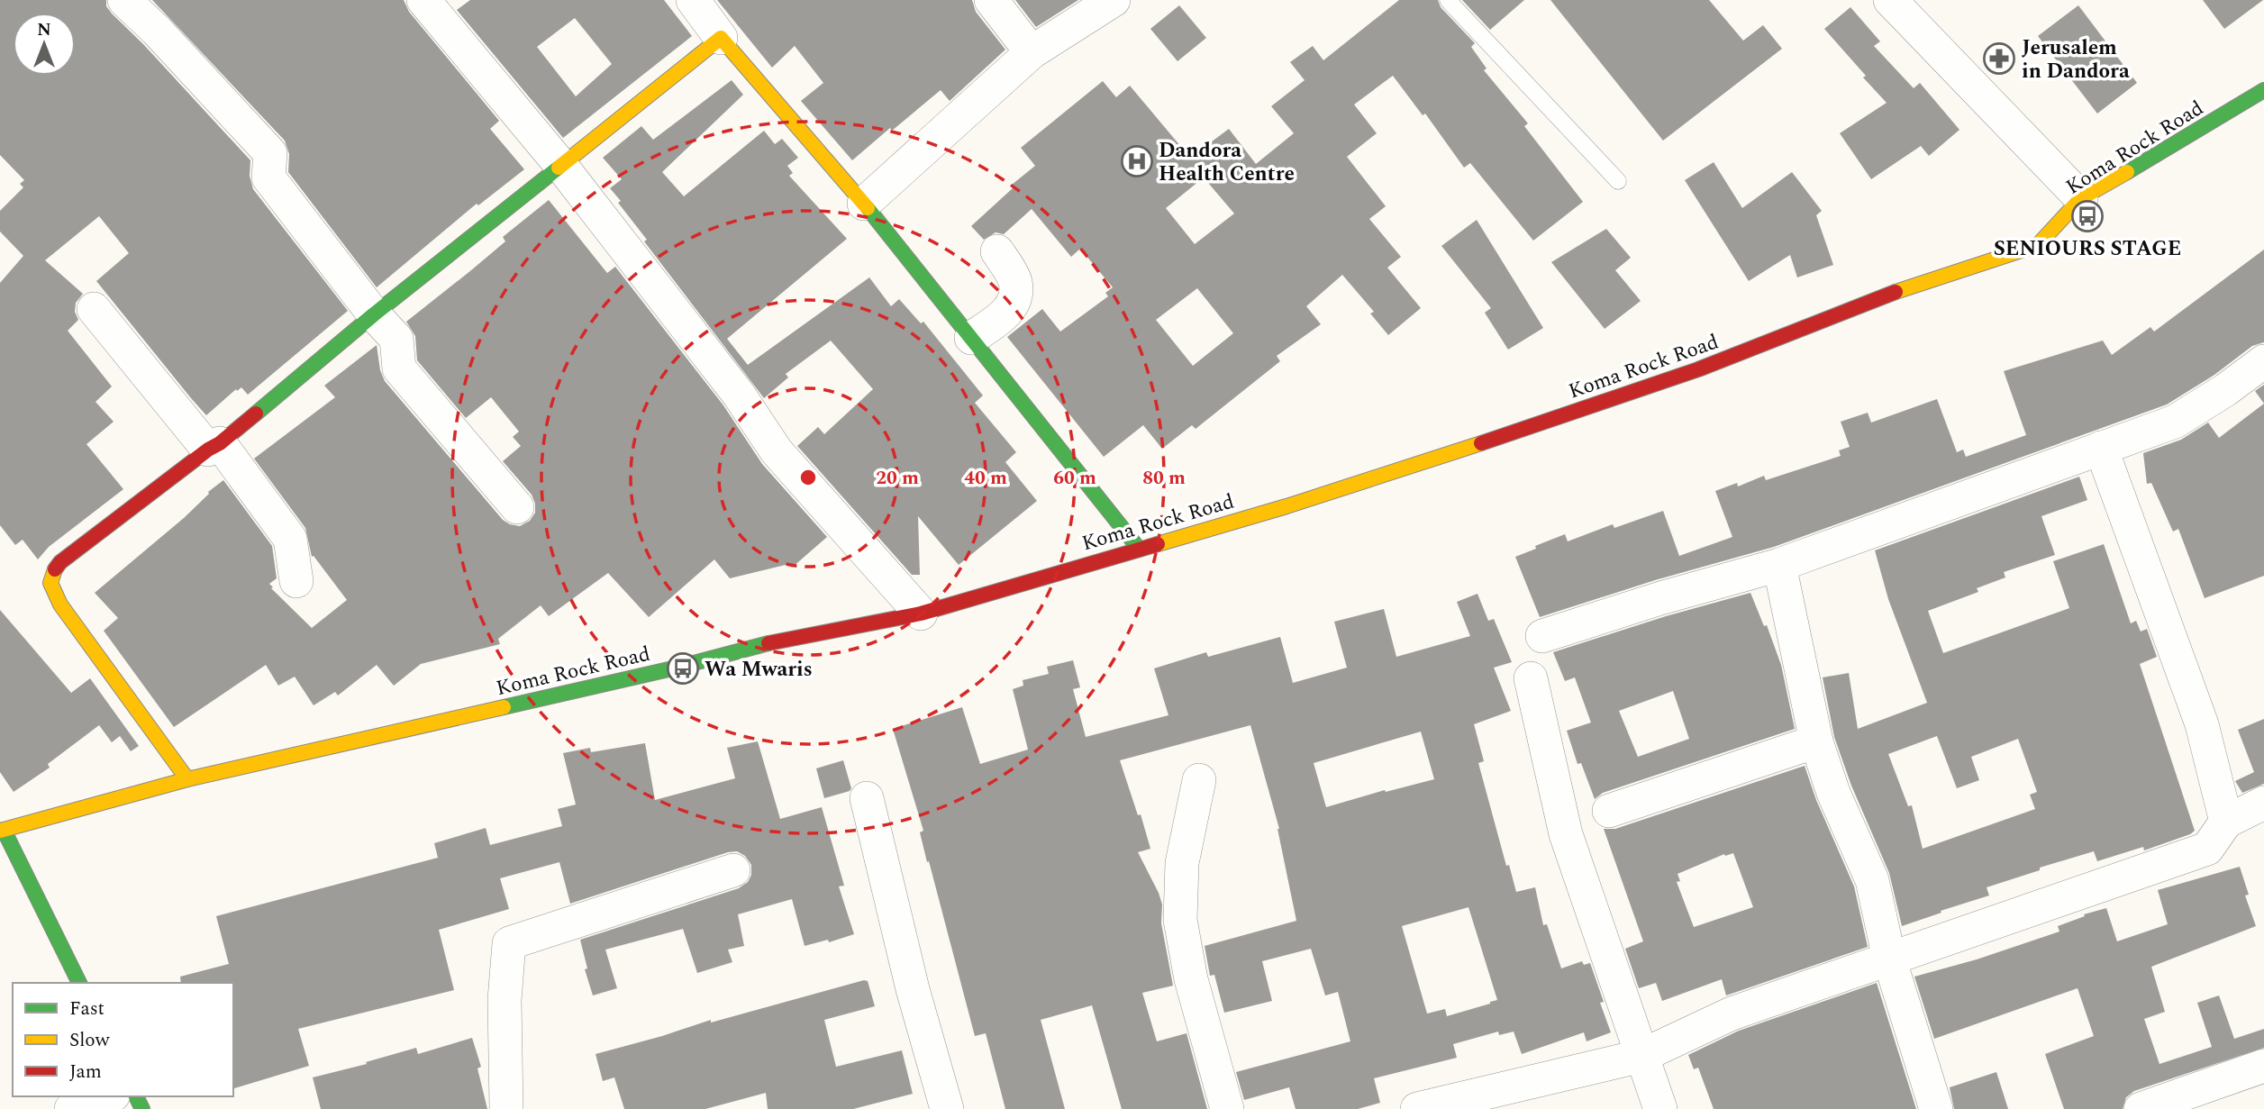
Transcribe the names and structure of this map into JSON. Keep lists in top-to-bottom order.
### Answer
{
  "streets": {
    "main road": ["Koma Rock Road"]
  },
  "places": {
    "pharmacy": ["Jerusalem in Dandora"],
    "hospital": ["Dandora Health Centre"],
    "bus stop": ["SENIOURS STAGE", "Wa Mwaris"]
  },
  "legend": ["Fast", "Slow", "Jam"],
  "north": "top",
  "rings": [
    "20 m",
    "40 m",
    "60 m",
    "80 m"
  ]
}
